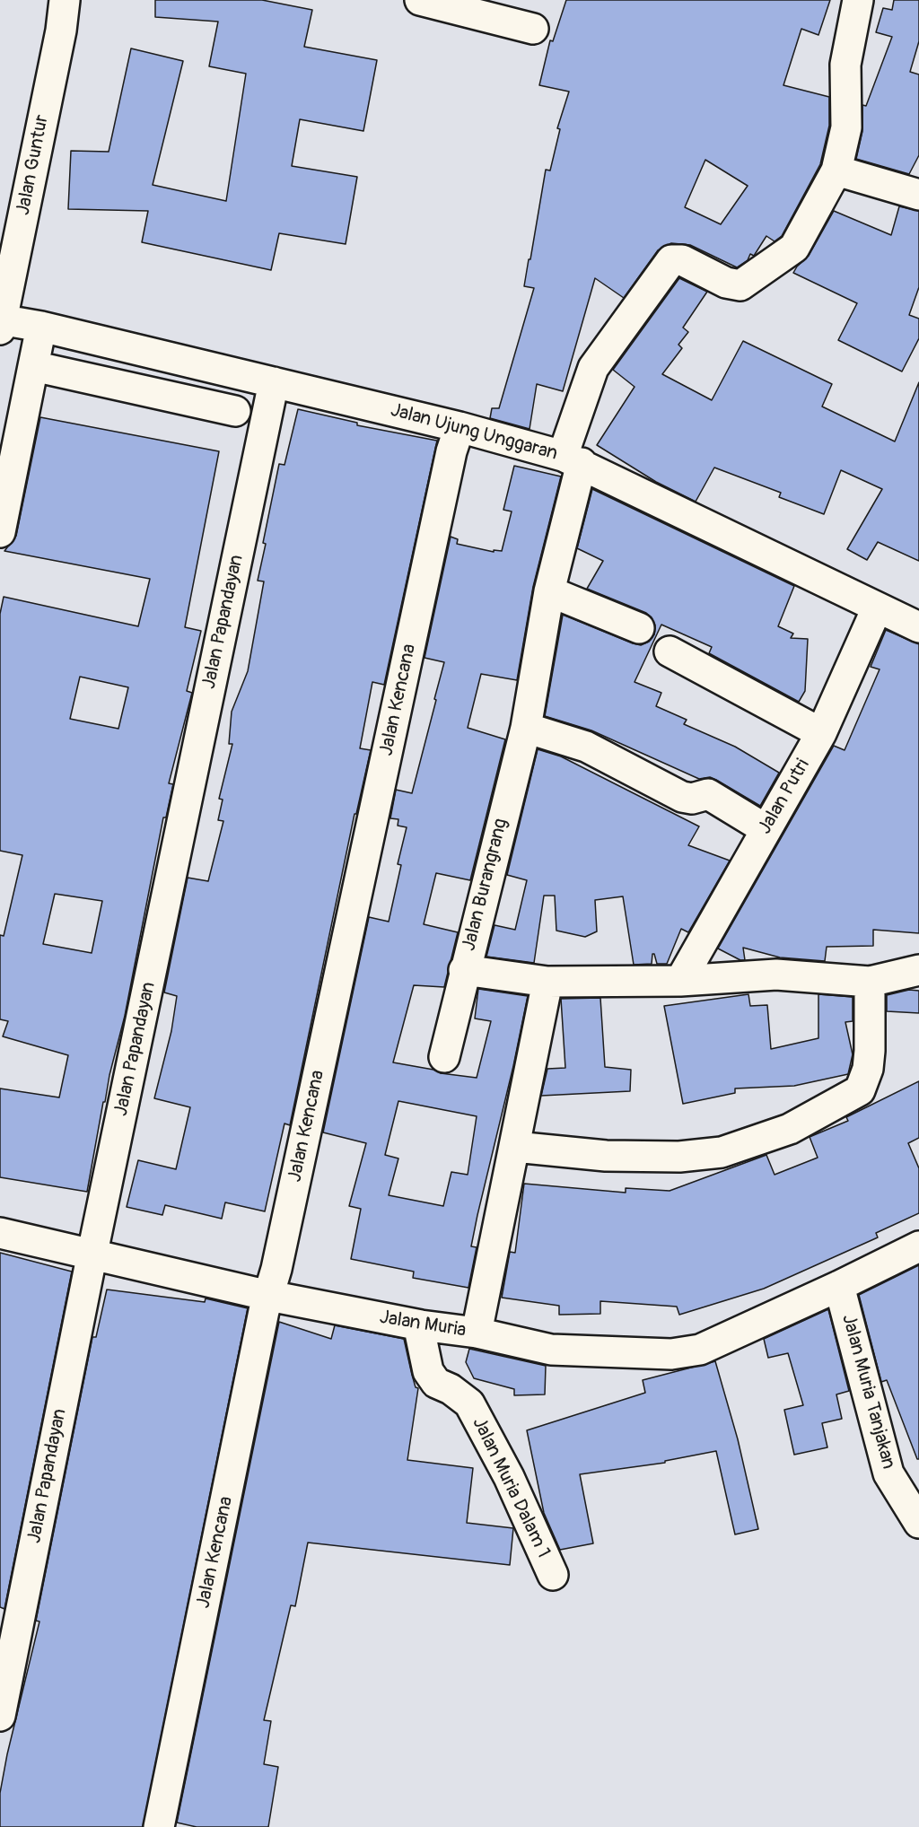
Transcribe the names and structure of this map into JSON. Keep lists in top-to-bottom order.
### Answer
{
  "streets": {
    "street": [
      "Jalan Guntur",
      "Jalan Ujung Unggaran",
      "Jalan Papandayan",
      "Jalan Kencana",
      "Jalan Putri",
      "Jalan Burangrang",
      "Jalan Muria",
      "Jalan Muria Tanjakan",
      "Jalan Muria Dalam 1"
    ]
  },
  "crossings": [
    ["Jalan Guntur", "Jalan Ujung Unggaran"],
    ["Jalan Ujung Unggaran", "Jalan Papandayan"],
    ["Jalan Ujung Unggaran", "Jalan Kencana"],
    ["Jalan Ujung Unggaran", "Jalan Putri"],
    ["Jalan Ujung Unggaran", "Jalan Burangrang"],
    ["Jalan Papandayan", "Jalan Muria"],
    ["Jalan Kencana", "Jalan Muria"],
    ["Jalan Muria", "Jalan Muria Tanjakan"],
    ["Jalan Muria", "Jalan Muria Dalam 1"]
  ]
}
